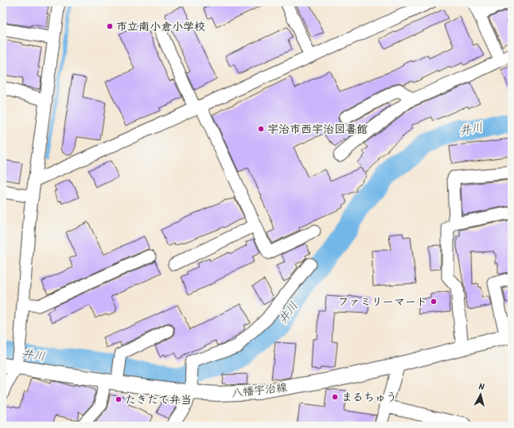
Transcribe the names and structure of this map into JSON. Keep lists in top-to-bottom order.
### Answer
{
  "streets": {
    "main road": ["八幡宇治線"]
  },
  "water": ["井川"],
  "places": [
    "市立南小倉小学校",
    "宇治市西宇治図書館",
    "ファミリーマート",
    "まるちゅう",
    "たきたて弁当"
  ],
  "north": "top"
}
